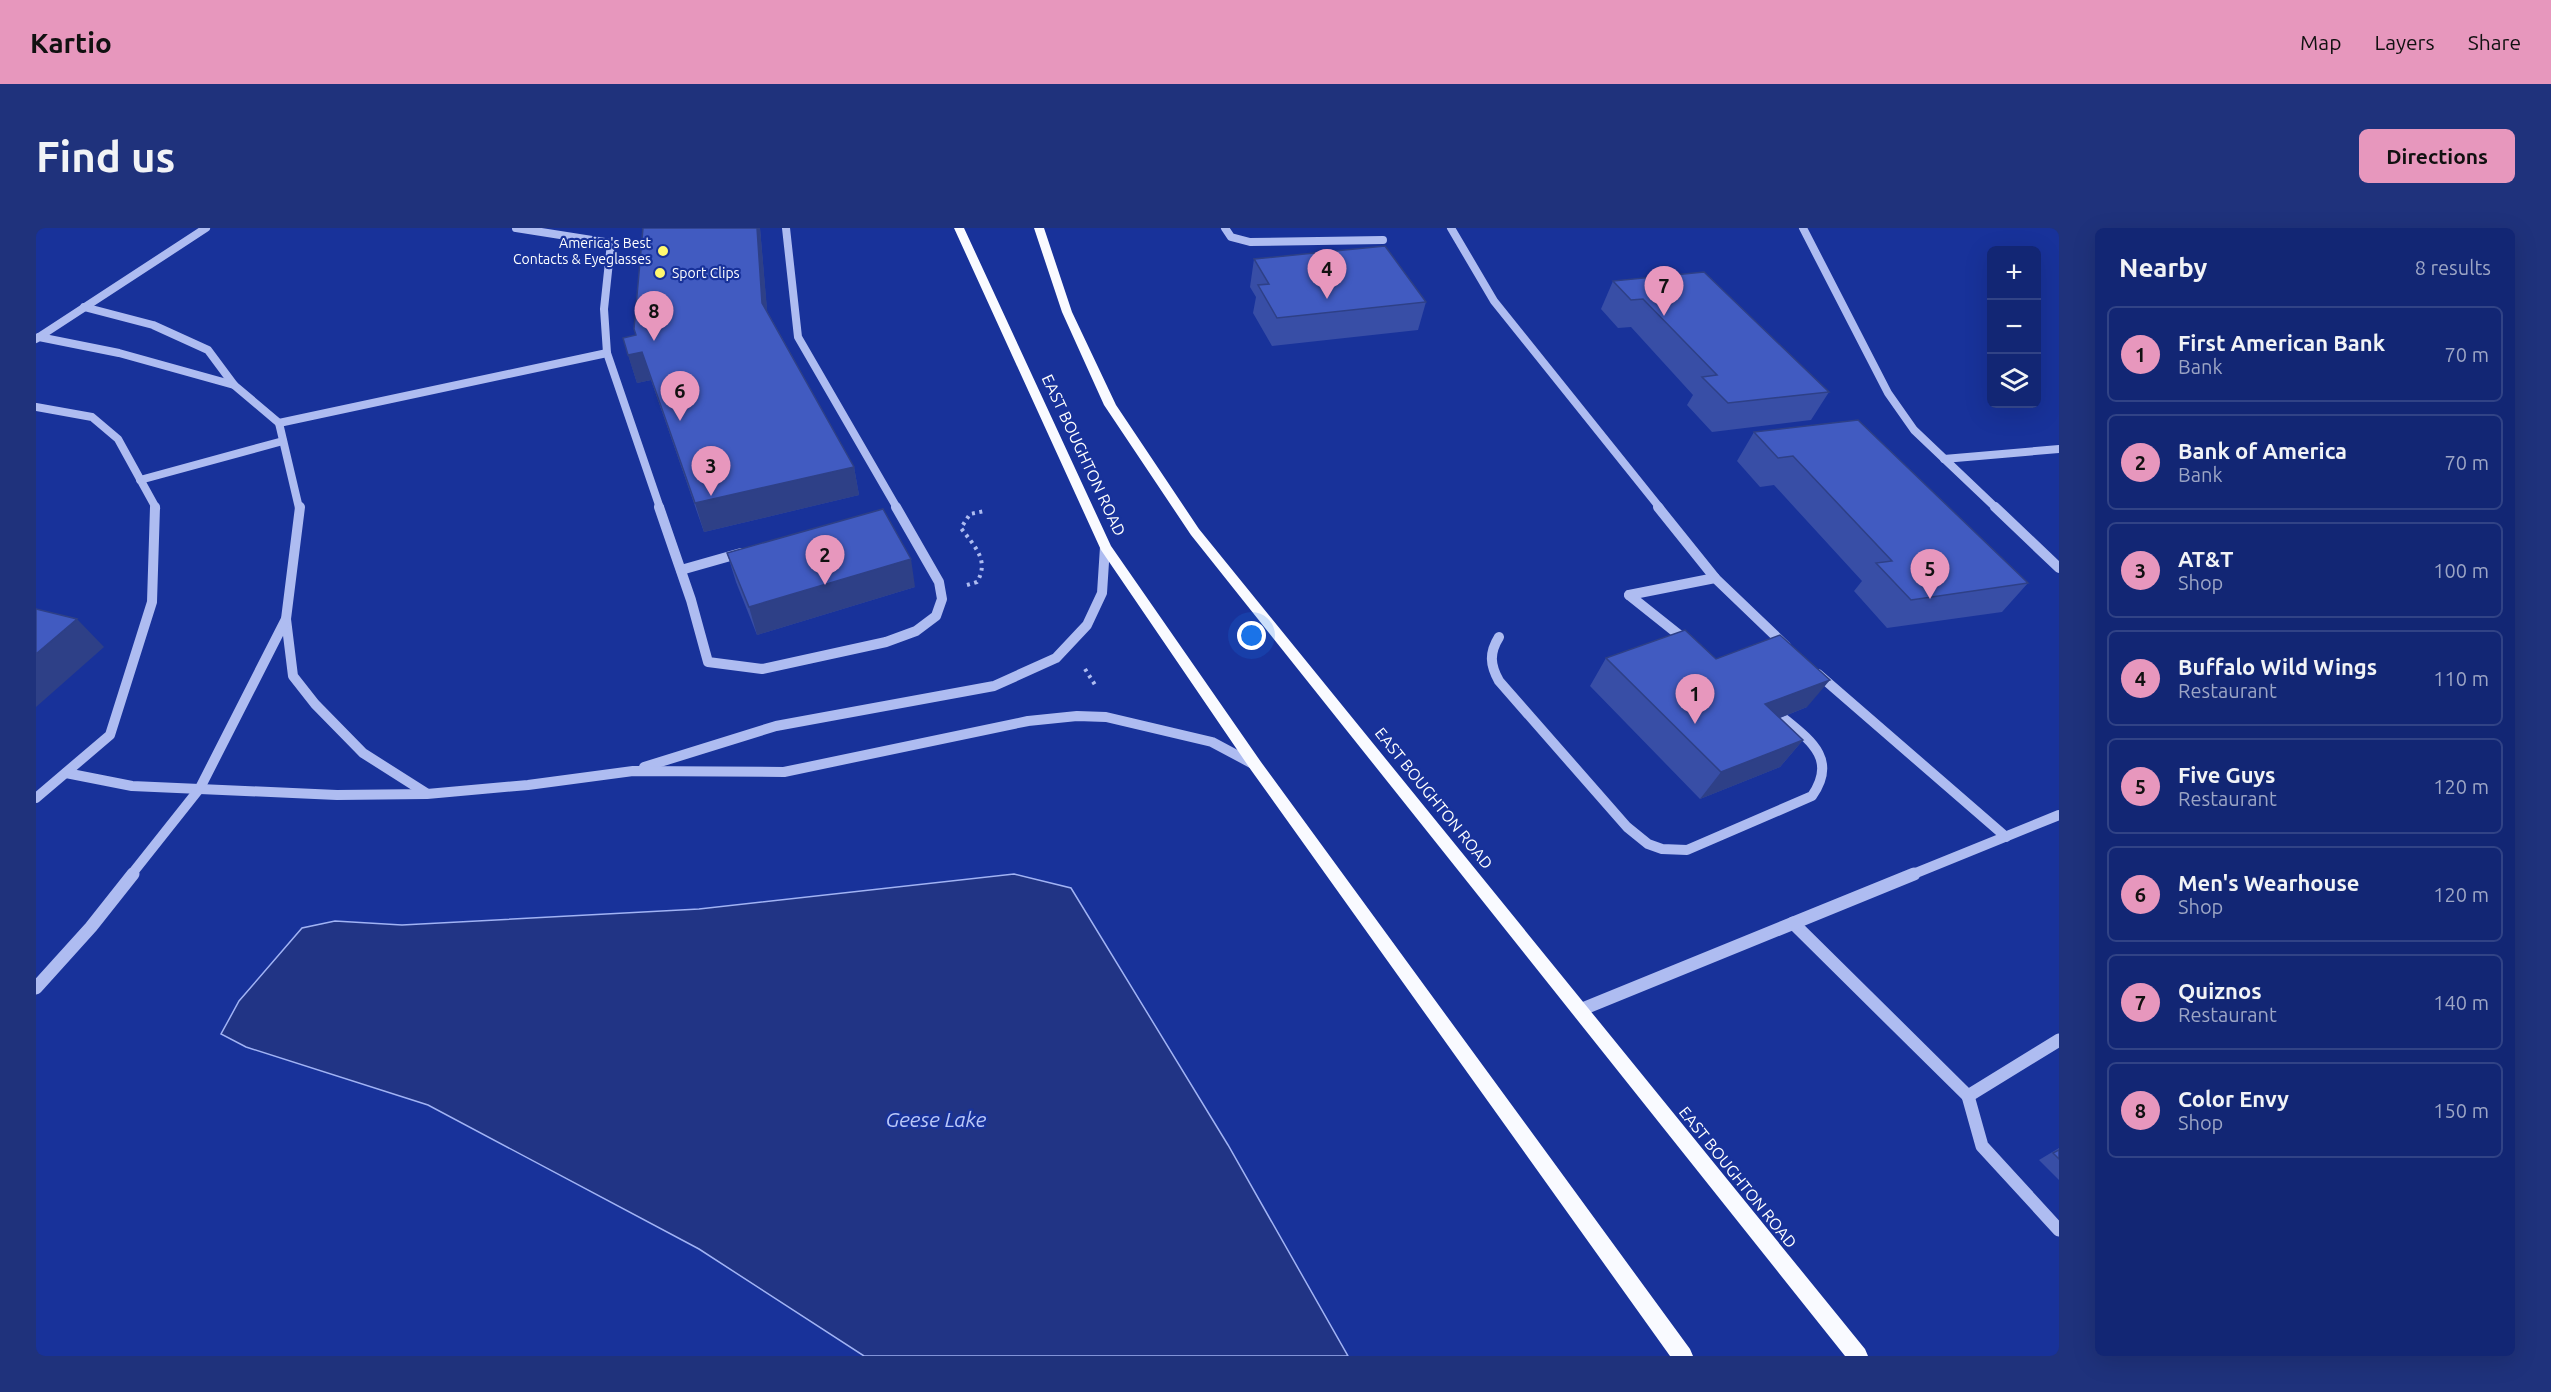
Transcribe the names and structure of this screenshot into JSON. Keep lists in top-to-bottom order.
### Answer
{
  "streets": {
    "main road": ["EAST BOUGHTON ROAD"]
  },
  "water": ["Geese Lake"],
  "places": ["America's Best Contacts & Eyeglasses", "Sport Clips"],
  "page": {
    "header": "Kartio",
    "nav": ["Map", "Layers", "Share"],
    "buttons": "Directions",
    "title": "Find us",
    "heading": ["Nearby", "8 results"],
    "map_buttons": ["+", "−"],
    "pins": [
      "4",
      "7",
      "8",
      "6",
      "3",
      "2",
      "5",
      "1"
    ],
    "list": [
      {
        "mark": "1",
        "name": "First American Bank",
        "note": "Bank",
        "value": "70 m"
      },
      {
        "mark": "2",
        "name": "Bank of America",
        "note": "Bank",
        "value": "70 m"
      },
      {
        "mark": "3",
        "name": "AT&T",
        "note": "Shop",
        "value": "100 m"
      },
      {
        "mark": "4",
        "name": "Buffalo Wild Wings",
        "note": "Restaurant",
        "value": "110 m"
      },
      {
        "mark": "5",
        "name": "Five Guys",
        "note": "Restaurant",
        "value": "120 m"
      },
      {
        "mark": "6",
        "name": "Men's Wearhouse",
        "note": "Shop",
        "value": "120 m"
      },
      {
        "mark": "7",
        "name": "Quiznos",
        "note": "Restaurant",
        "value": "140 m"
      },
      {
        "mark": "8",
        "name": "Color Envy",
        "note": "Shop",
        "value": "150 m"
      }
    ]
  }
}
